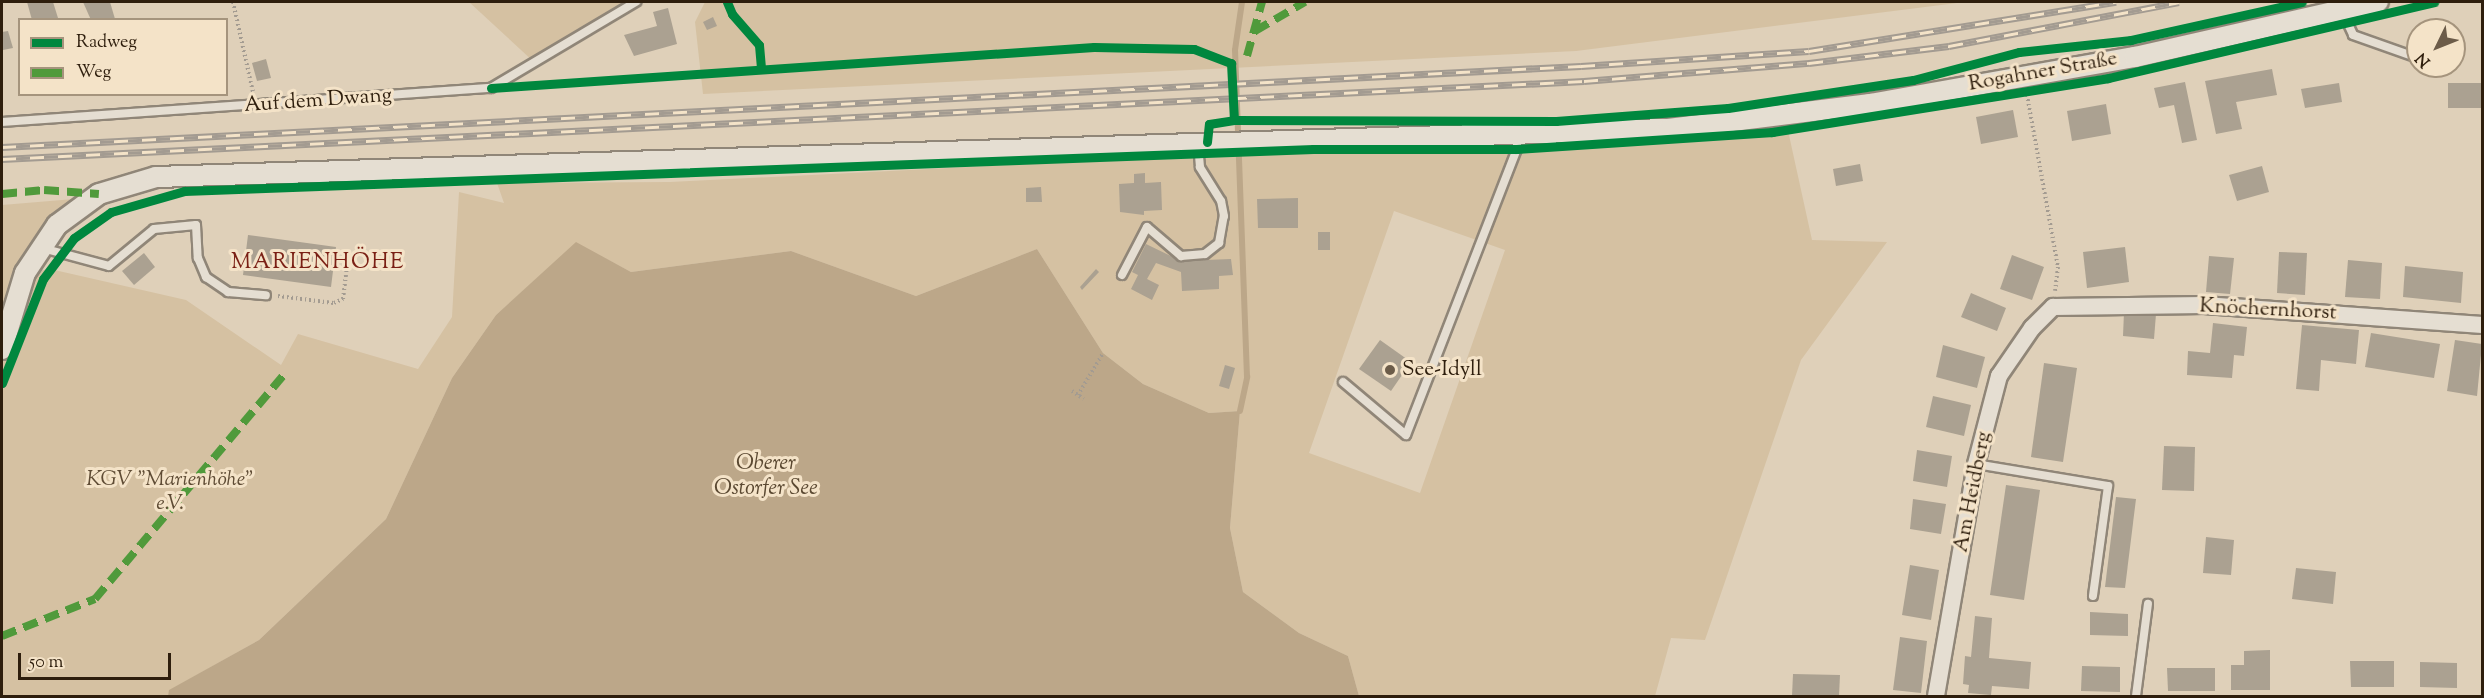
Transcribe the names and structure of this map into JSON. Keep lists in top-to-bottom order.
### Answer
{
  "streets": {
    "street": ["Rogahner Straße", "Knöchernhorst", "Am Heidberg"],
    "lane": ["Auf dem Dwang"]
  },
  "crossings": [
    ["Knöchernhorst", "Am Heidberg"]
  ],
  "districts": ["MARIENHÖHE"],
  "water": ["Oberer Ostorfer See"],
  "parks": ["KGV \"Marienhöhe\" e.V."],
  "places": ["See-Idyll"],
  "legend": ["Radweg", "Weg"],
  "scale_bar": "50 m",
  "north": "bottom left"
}
